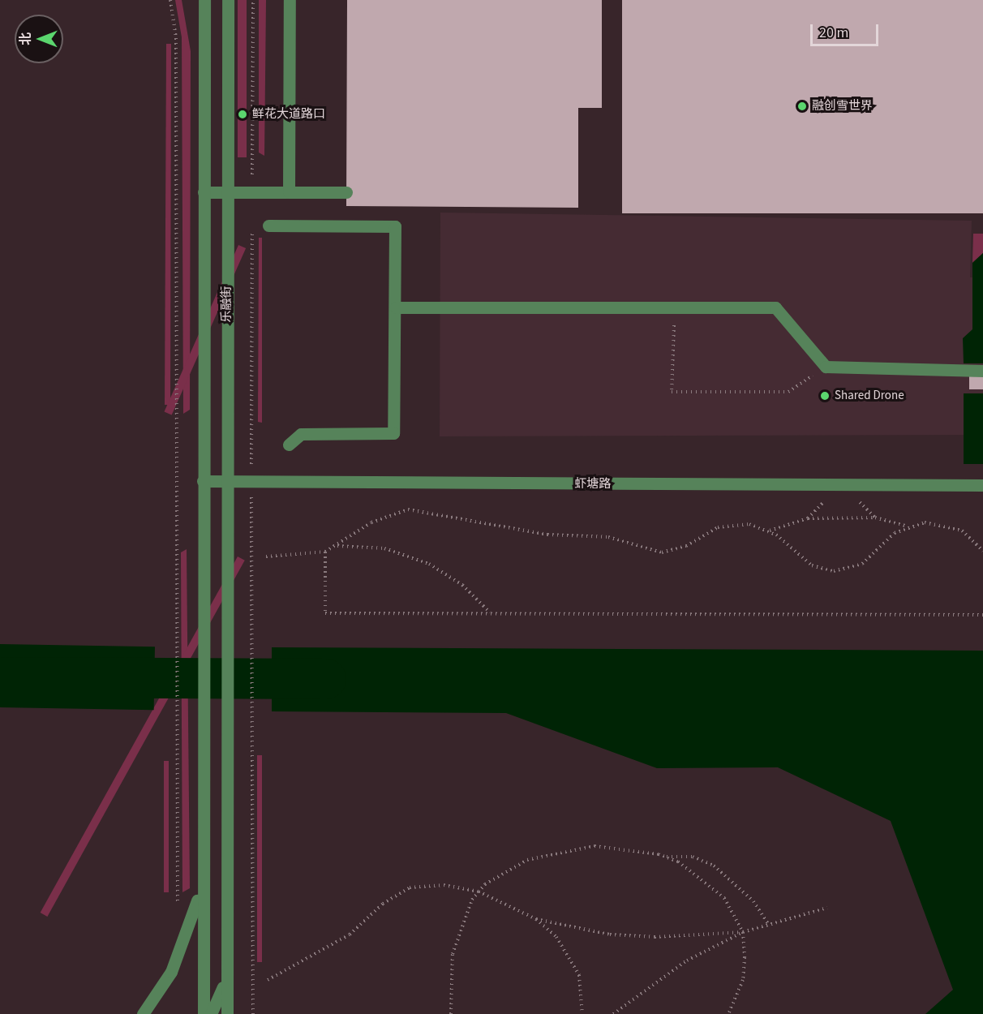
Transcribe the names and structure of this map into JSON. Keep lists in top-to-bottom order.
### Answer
{
  "streets": {
    "street": ["乐融街", "虾塘路"]
  },
  "crossings": [
    ["乐融街", "虾塘路"]
  ],
  "places": ["融创雪世界", "鲜花大道路口", "Shared Drone"],
  "scale_bar": "20 m",
  "north": "left"
}
